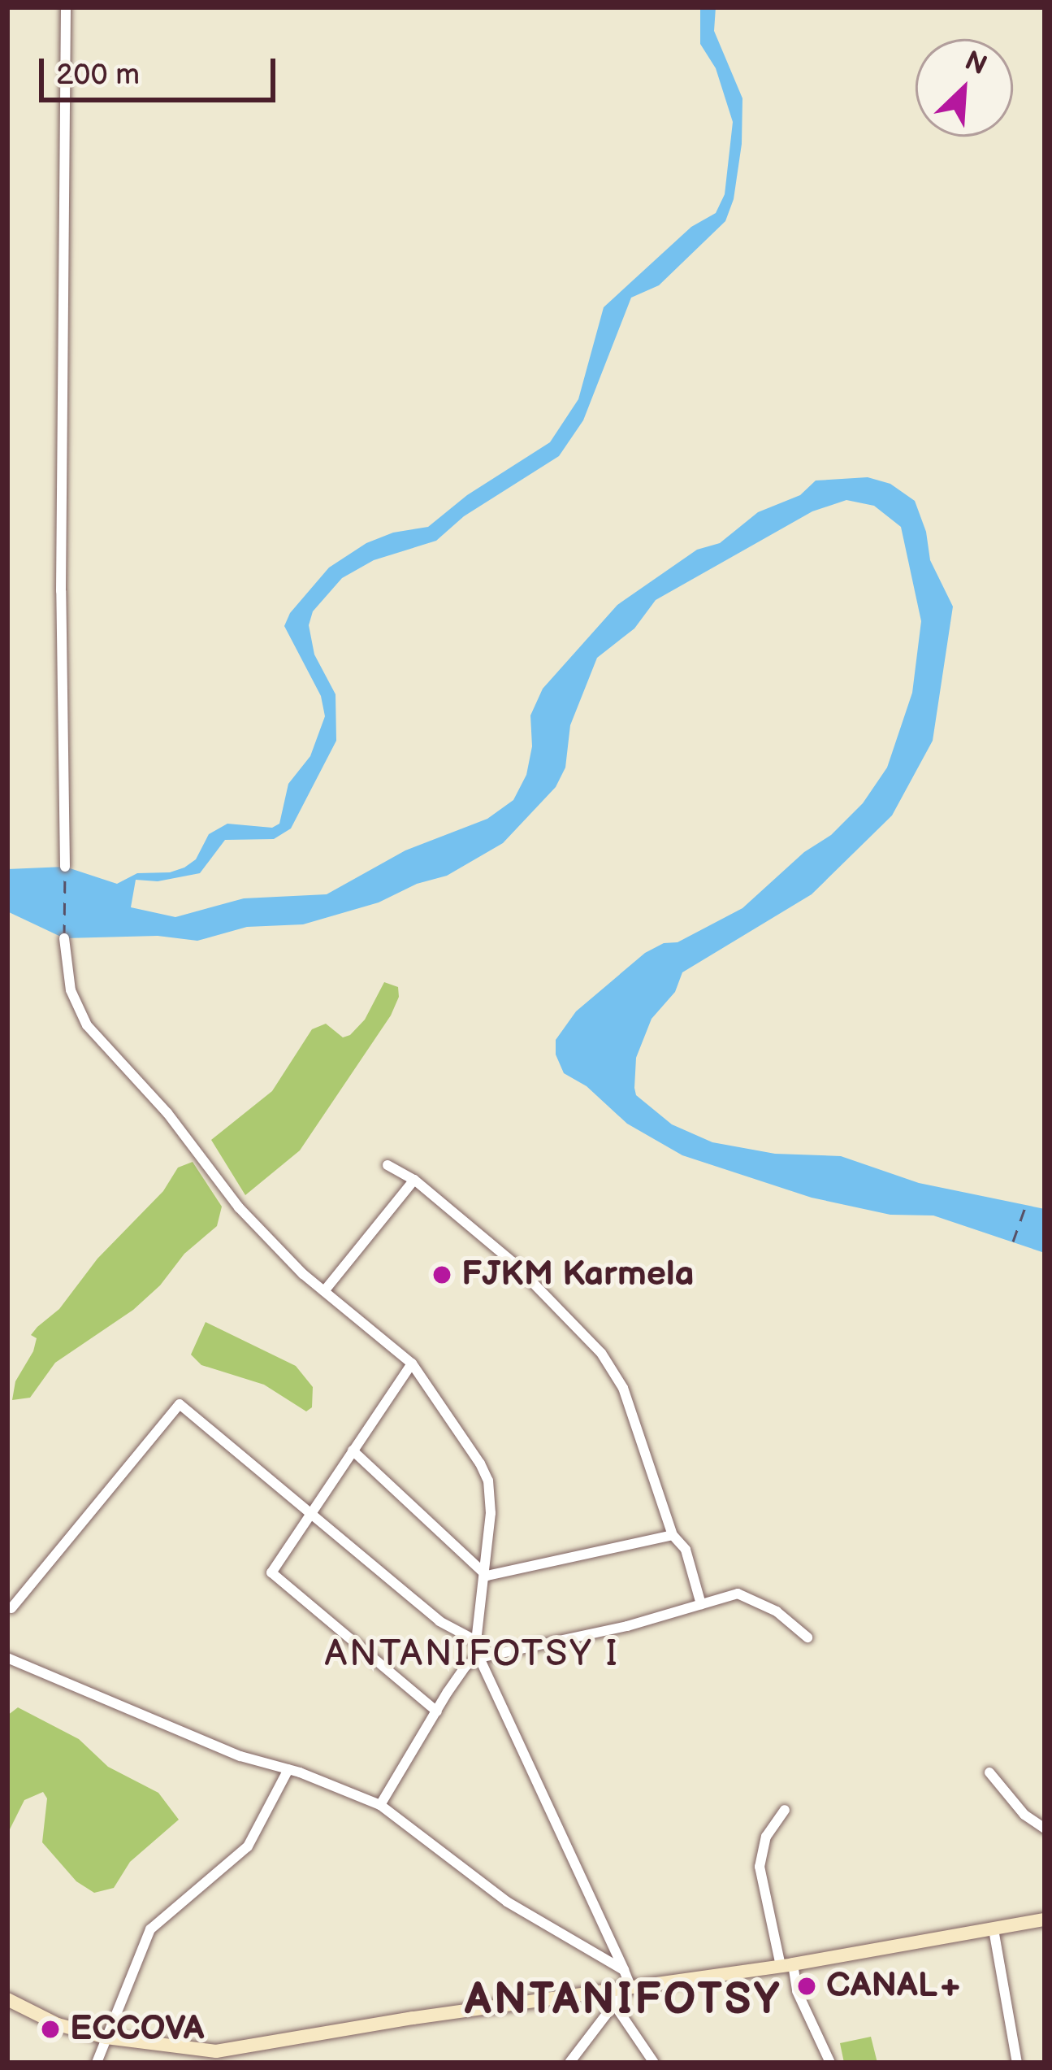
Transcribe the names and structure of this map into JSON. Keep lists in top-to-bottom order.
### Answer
{
  "districts": ["ANTANIFOTSY I", "ANTANIFOTSY"],
  "places": ["FJKM Karmela", "CANAL+", "ECCOVA"],
  "scale_bar": "200 m",
  "north": "top right"
}
